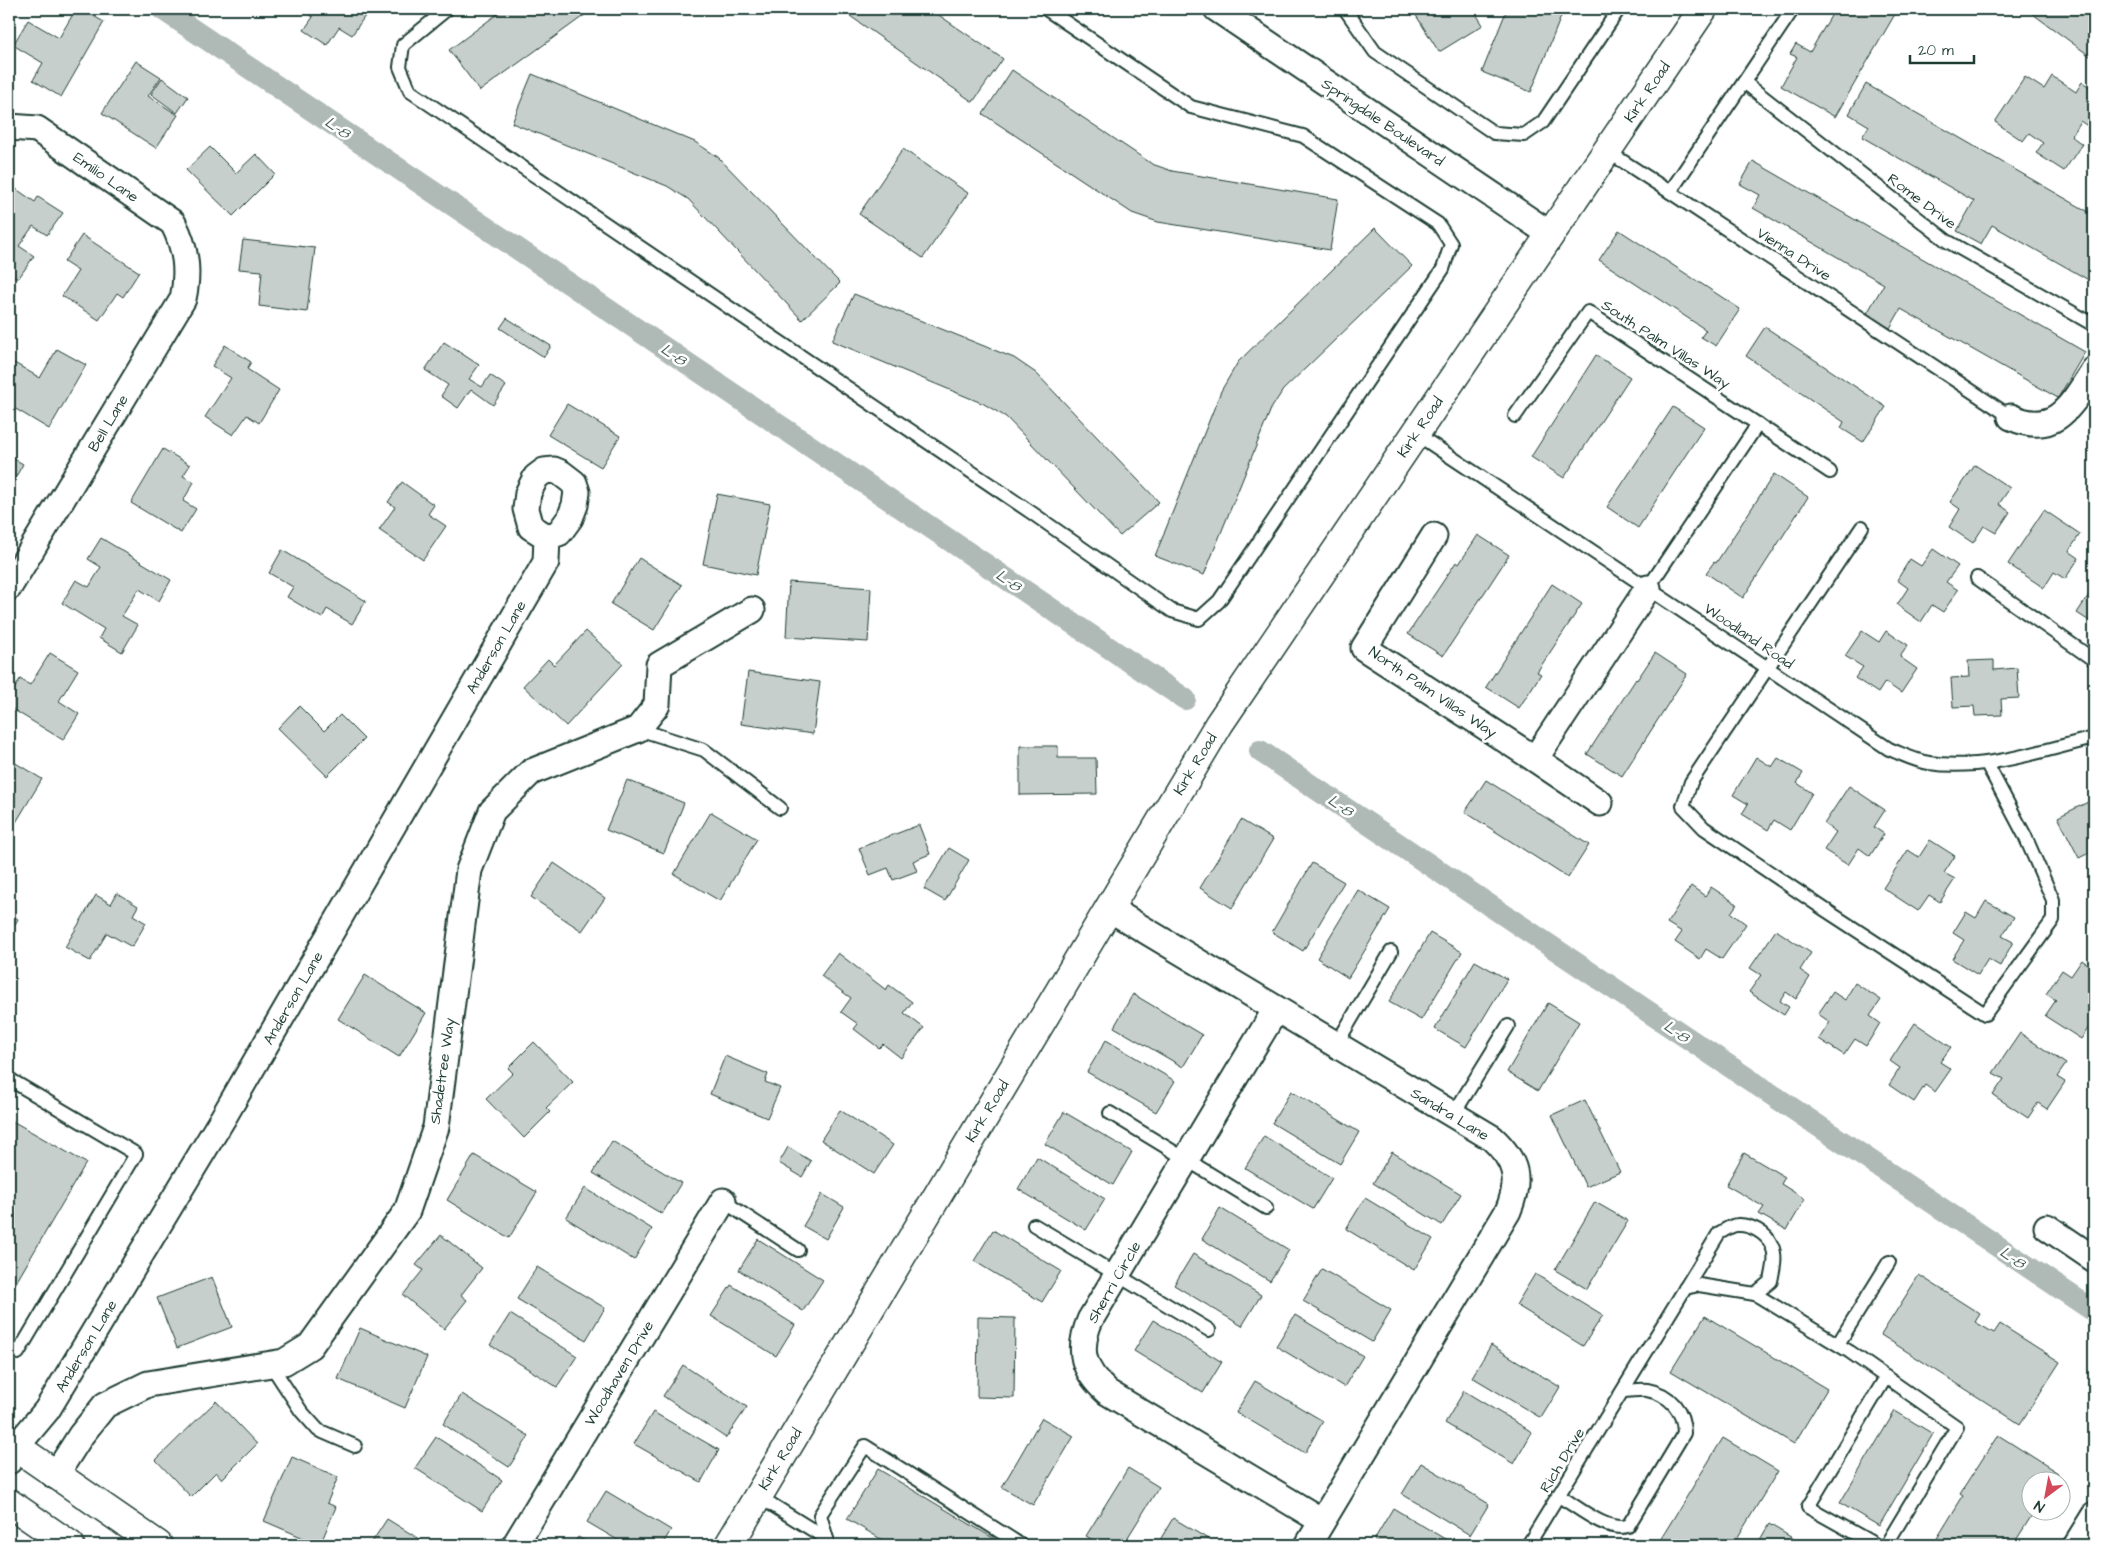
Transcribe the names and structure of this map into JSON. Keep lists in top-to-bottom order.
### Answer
{
  "streets": {
    "street": [
      "Kirk Road",
      "Springdale Boulevard",
      "Emilio Lane",
      "Bell Lane",
      "Anderson Lane",
      "North Palm Villas Way",
      "Shadetree Way",
      "Sandra Lane",
      "Sherri Circle",
      "Woodhaven Drive"
    ],
    "lane": [
      "Rome Drive",
      "Vienna Drive",
      "South Palm Villas Way",
      "Woodland Road",
      "Rich Drive"
    ]
  },
  "crossings": [
    ["Kirk Road", "Springdale Boulevard"],
    ["Kirk Road", "Vienna Drive"],
    ["Kirk Road", "Woodland Road"],
    ["Kirk Road", "Sandra Lane"],
    ["Emilio Lane", "Bell Lane"],
    ["Sandra Lane", "Sherri Circle"]
  ],
  "water": ["L-8"],
  "scale_bar": "20 m",
  "north": "bottom left"
}
